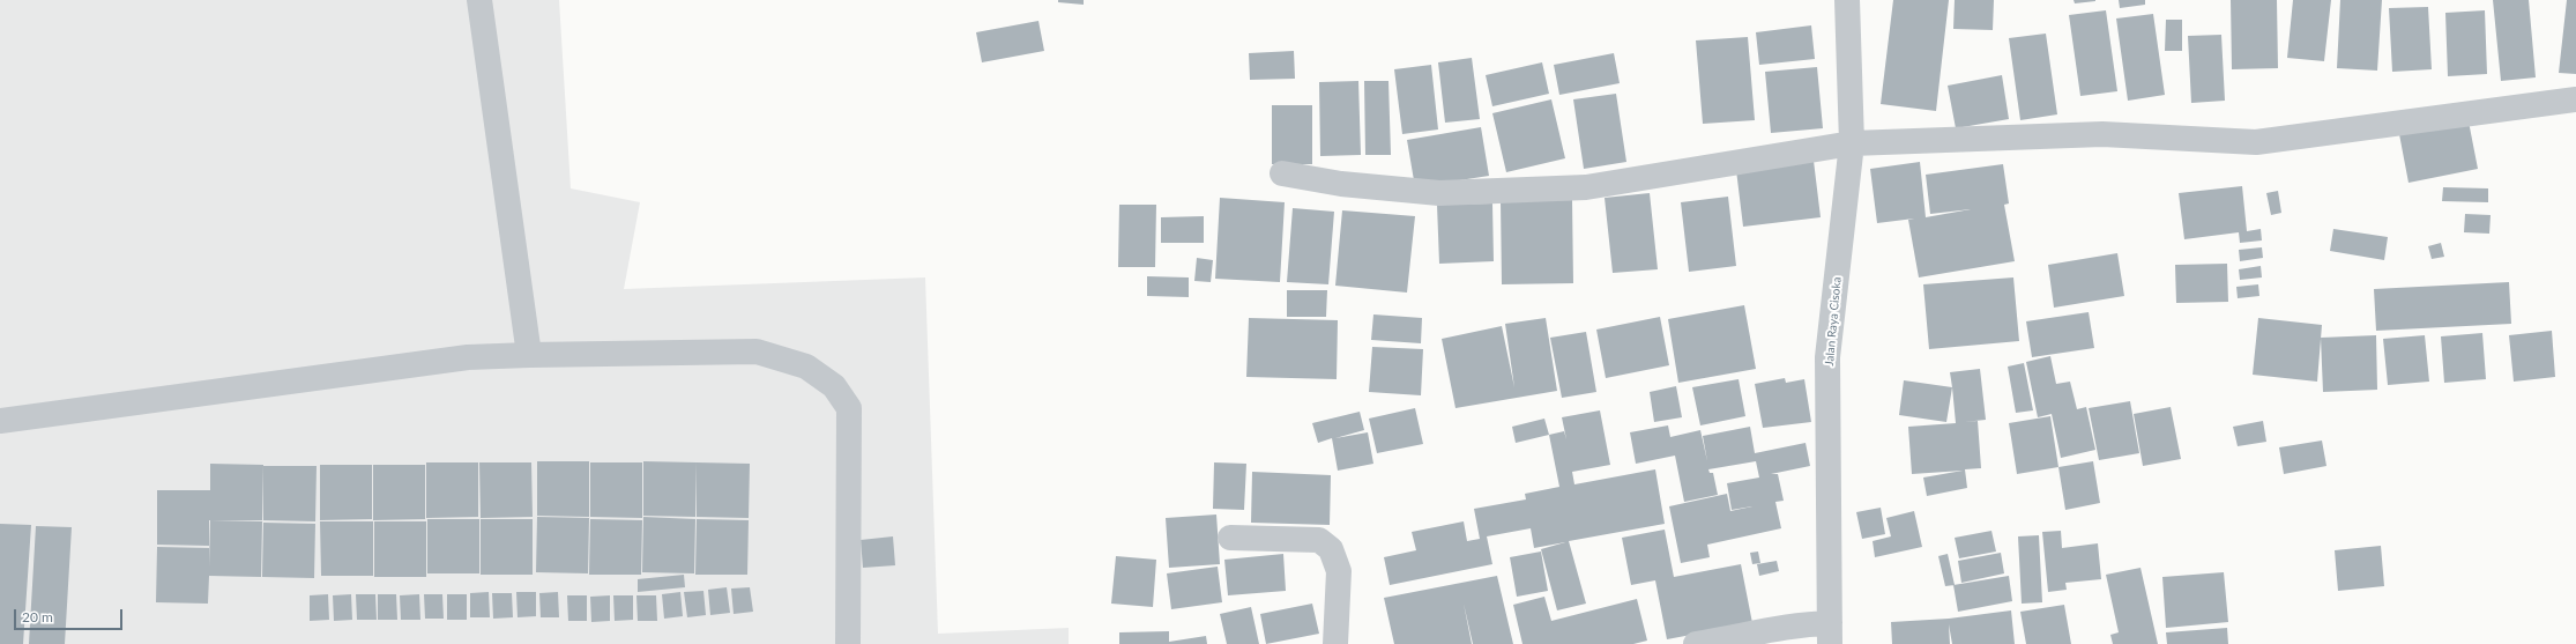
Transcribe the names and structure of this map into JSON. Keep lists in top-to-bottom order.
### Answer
{
  "streets": {
    "street": ["Jalan Raya Cisoka"]
  },
  "scale_bar": "20 m"
}
